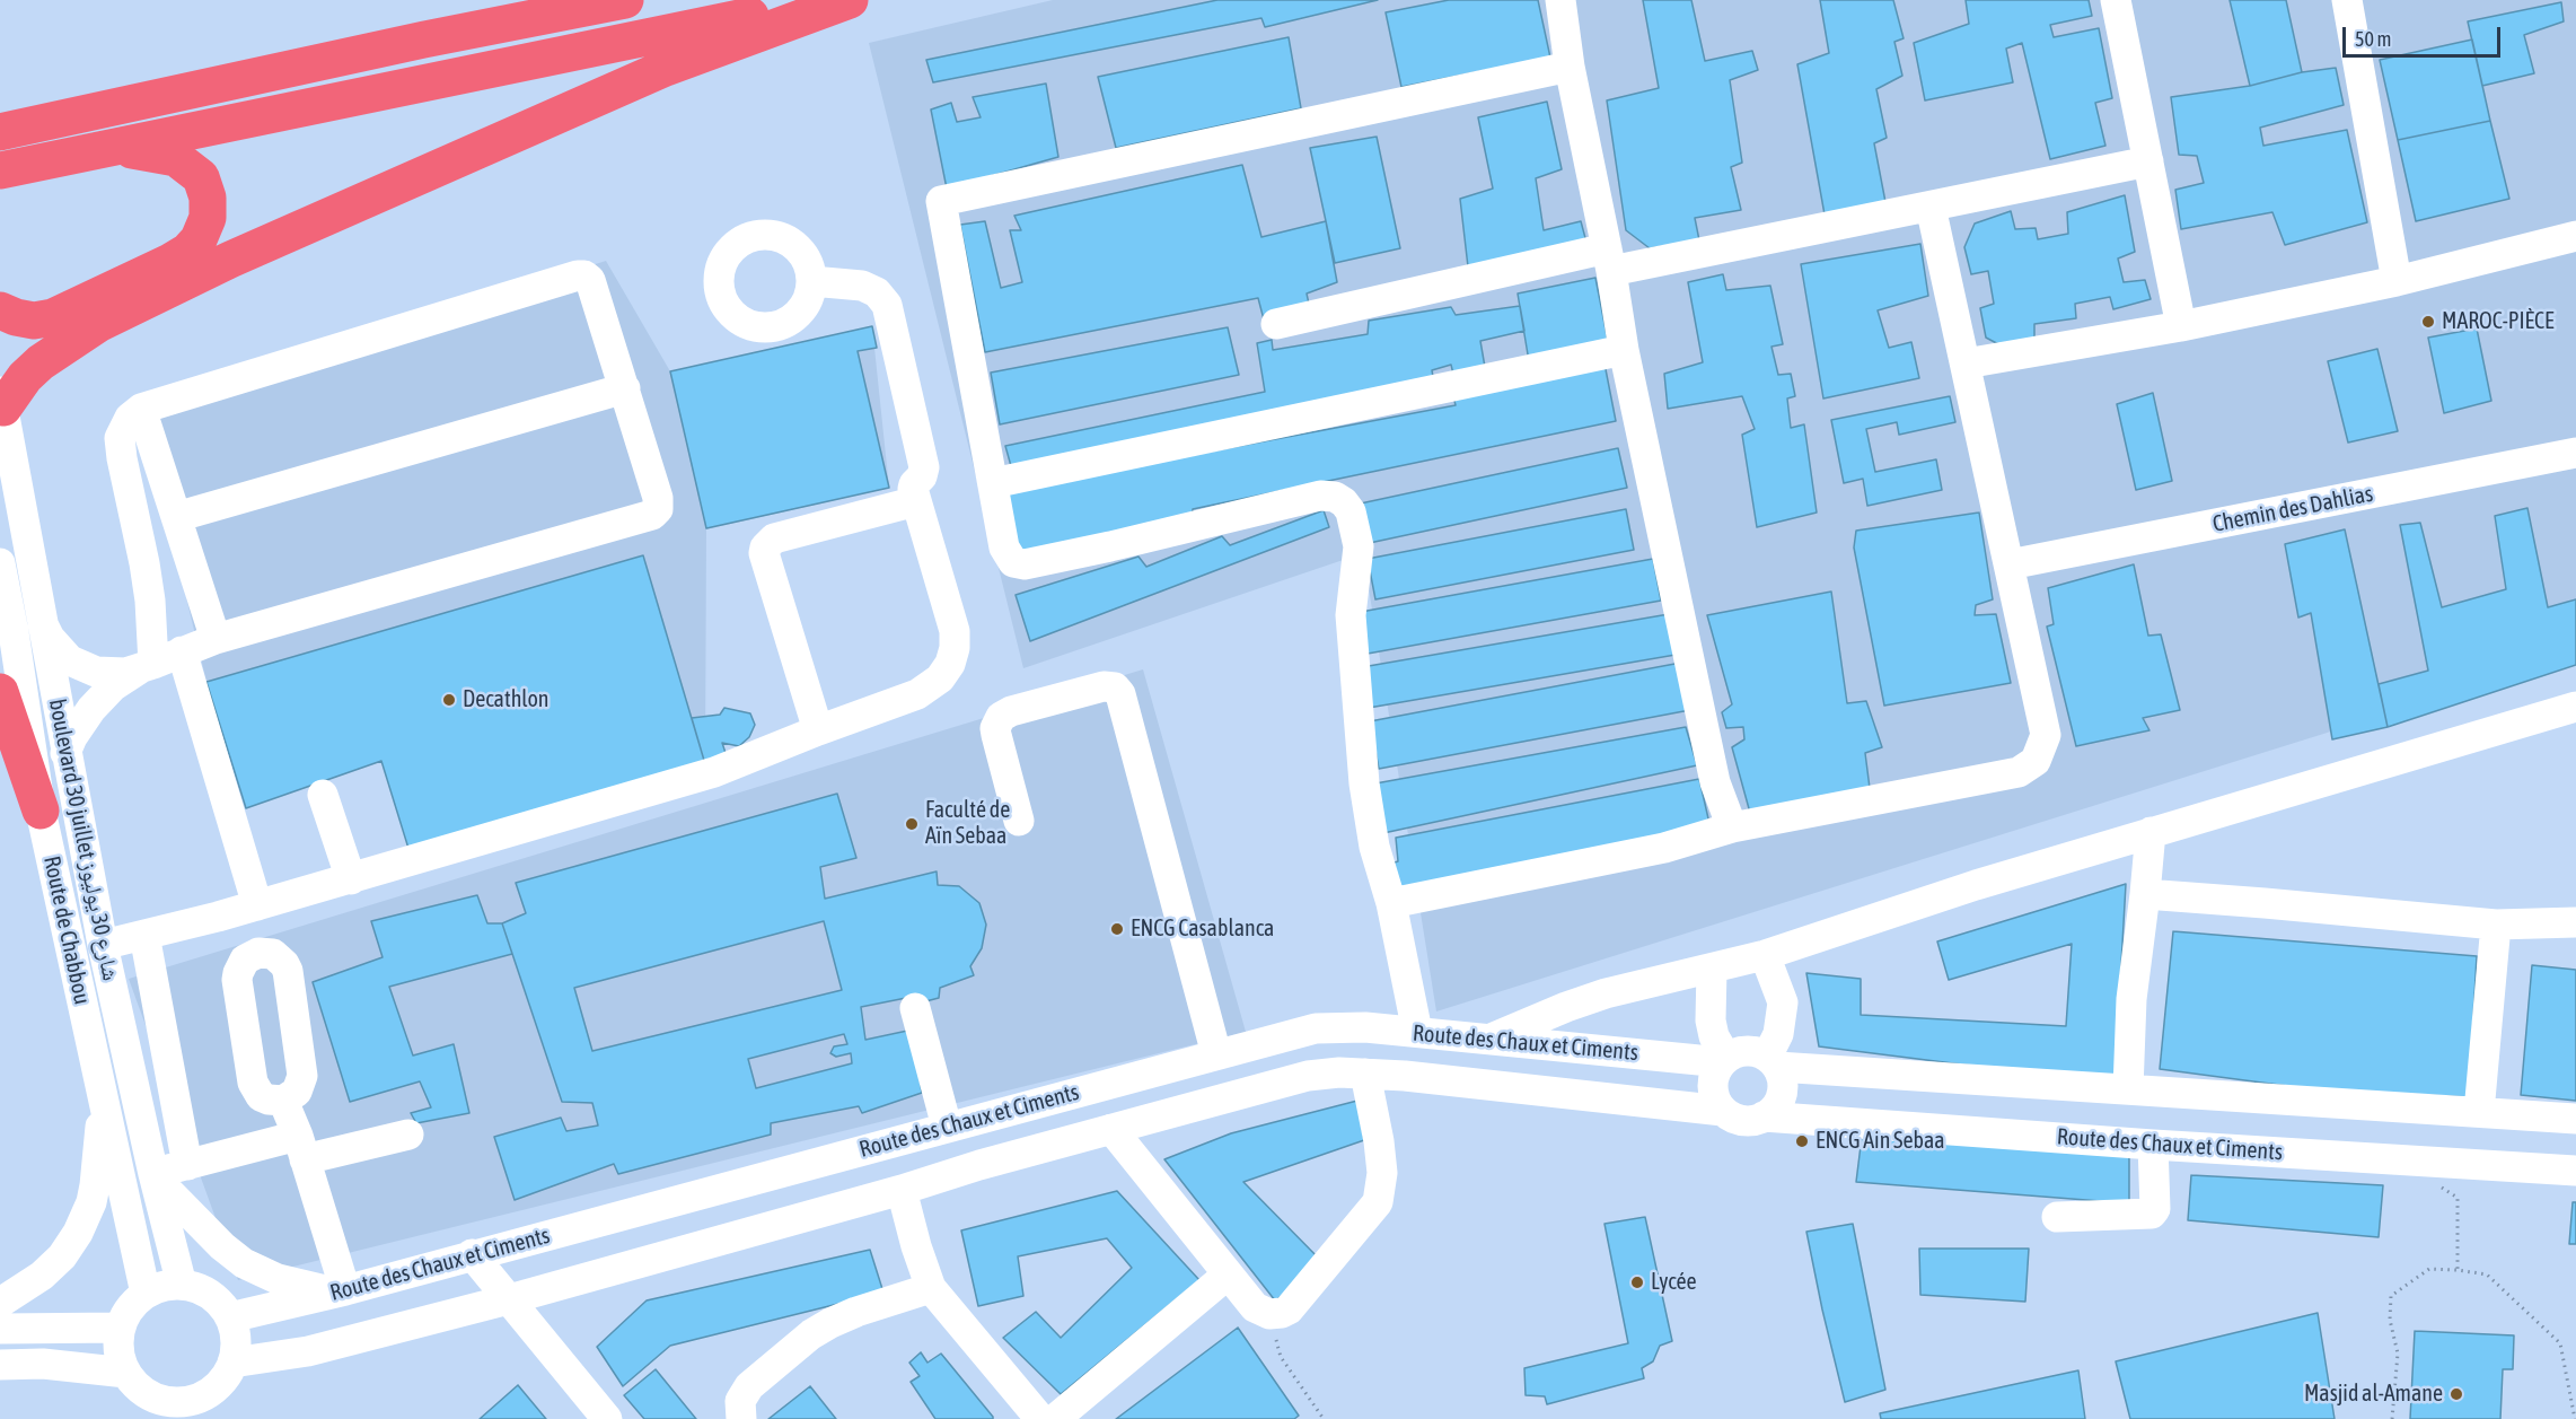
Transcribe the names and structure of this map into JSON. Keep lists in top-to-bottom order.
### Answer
{
  "streets": {
    "street": [
      "Chemin des Dahlias",
      "boulevard 30 juillet شارع 30 يوليوز",
      "Route de Chabbou",
      "Route des Chaux et Ciments"
    ]
  },
  "crossings": [
    ["boulevard 30 juillet شارع 30 يوليوز", "Route de Chabbou"],
    ["boulevard 30 juillet شارع 30 يوليوز", "Route des Chaux et Ciments"],
    ["Route de Chabbou", "Route des Chaux et Ciments"]
  ],
  "places": [
    "MAROC-PIÈCE",
    "Decathlon",
    "Faculté de Aïn Sebaa",
    "ENCG Casablanca",
    "ENCG Ain Sebaa",
    "Lycée",
    "Masjid al-Amane"
  ],
  "scale_bar": "50 m"
}
